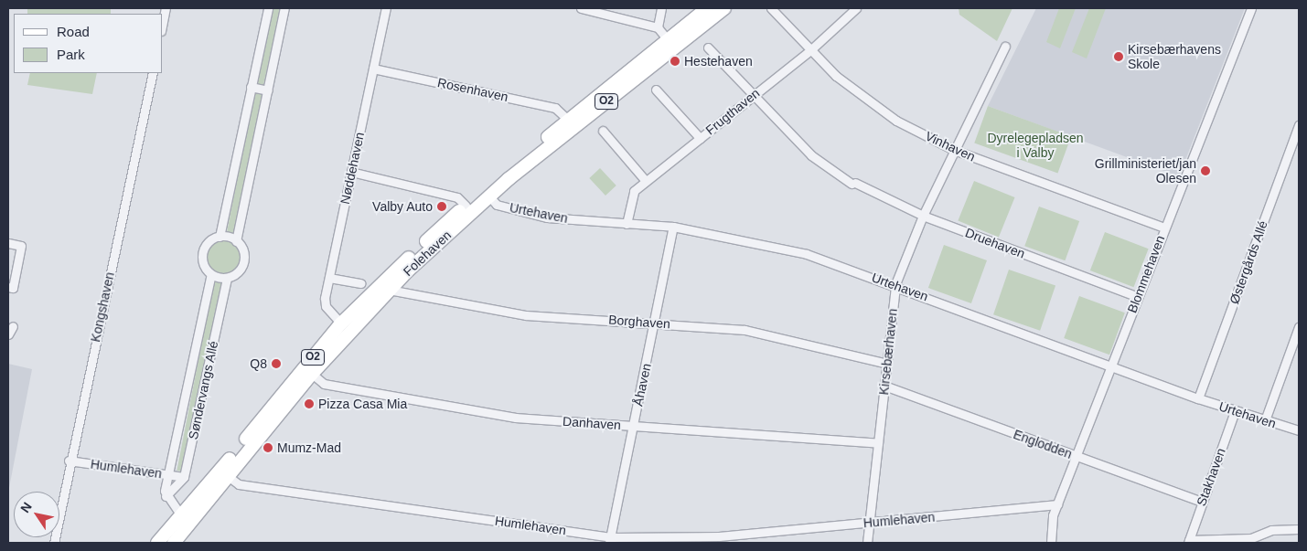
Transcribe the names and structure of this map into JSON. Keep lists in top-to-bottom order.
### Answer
{
  "streets": {
    "main road": ["O2", "Folehaven"],
    "street": [
      "Rosenhaven",
      "Frugthaven",
      "Vinhaven",
      "Nøddehaven",
      "Urtehaven",
      "Druehaven",
      "Østergårds Allé",
      "Blommehaven",
      "Kongshaven",
      "Borghaven",
      "Kirsebærhaven",
      "Åhaven",
      "Søndervangs Allé",
      "Danhaven",
      "Englodden",
      "Humlehaven",
      "Stakhaven"
    ]
  },
  "crossings": [
    ["Rosenhaven", "Nøddehaven"],
    ["Rosenhaven", "Folehaven"],
    ["Frugthaven", "Vinhaven"],
    ["Frugthaven", "Urtehaven"],
    ["Frugthaven", "Druehaven"],
    ["Vinhaven", "Blommehaven"],
    ["Vinhaven", "Kirsebærhaven"],
    ["Nøddehaven", "Folehaven"],
    ["Urtehaven", "Folehaven"],
    ["Urtehaven", "Østergårds Allé"],
    ["Urtehaven", "Blommehaven"],
    ["Urtehaven", "Kirsebærhaven"],
    ["Urtehaven", "Åhaven"],
    ["Urtehaven", "Stakhaven"],
    ["Druehaven", "Blommehaven"],
    ["Druehaven", "Kirsebærhaven"],
    ["Folehaven", "Borghaven"],
    ["Folehaven", "Danhaven"],
    ["Folehaven", "Humlehaven"],
    ["Blommehaven", "Englodden"],
    ["Blommehaven", "Humlehaven"],
    ["Kongshaven", "Humlehaven"],
    ["Borghaven", "Kirsebærhaven"],
    ["Borghaven", "Åhaven"],
    ["Kirsebærhaven", "Danhaven"],
    ["Kirsebærhaven", "Englodden"],
    ["Kirsebærhaven", "Humlehaven"],
    ["Åhaven", "Danhaven"],
    ["Åhaven", "Humlehaven"],
    ["Søndervangs Allé", "Humlehaven"],
    ["Englodden", "Stakhaven"]
  ],
  "parks": ["Dyrelegepladsen i Valby"],
  "places": [
    "Kirsebærhavens Skole",
    "Hestehaven",
    "Grillministeriet/jan Olesen",
    "Valby Auto",
    "Q8",
    "Pizza Casa Mia",
    "Mumz-Mad"
  ],
  "legend": ["Road", "Park"],
  "north": "top left"
}
